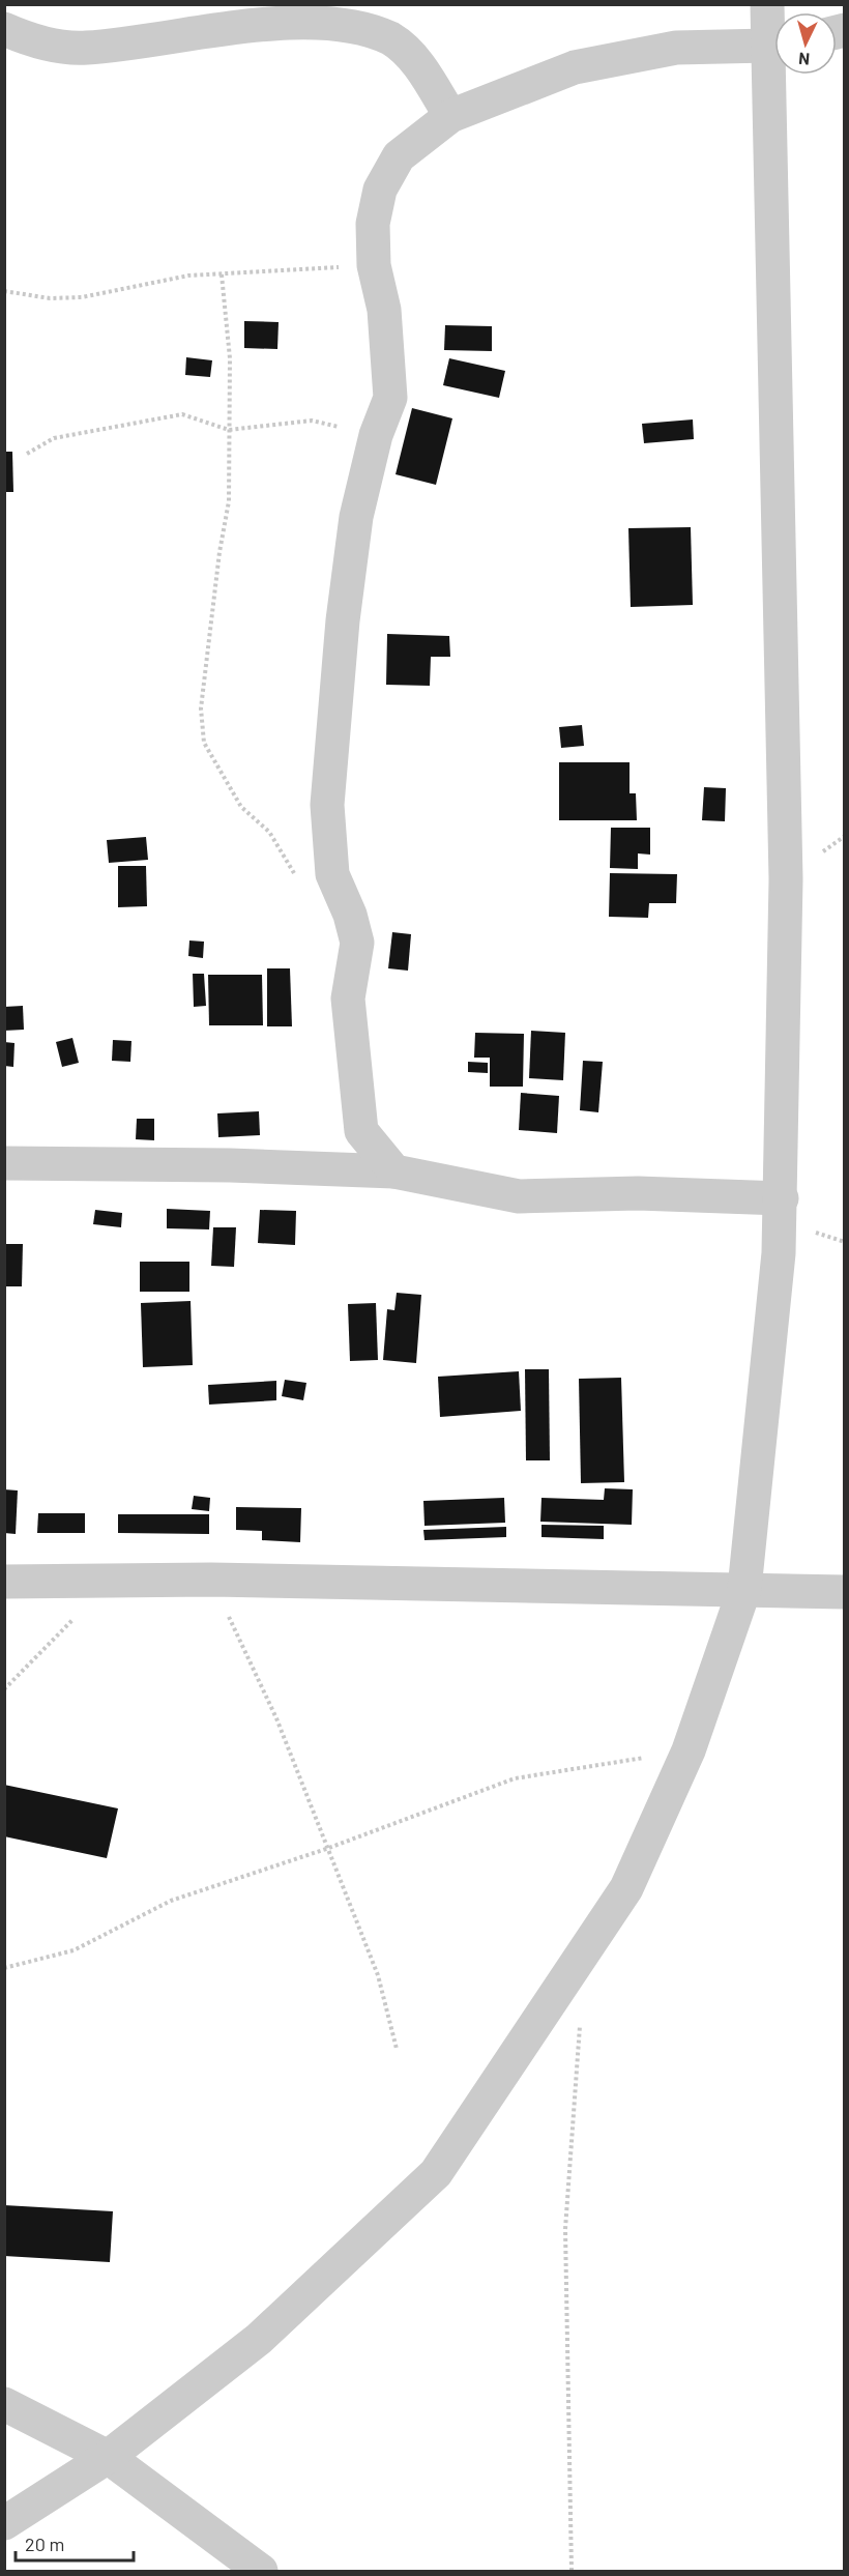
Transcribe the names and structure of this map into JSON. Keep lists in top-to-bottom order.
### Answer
{
  "scale_bar": "20 m",
  "north": "bottom"
}
